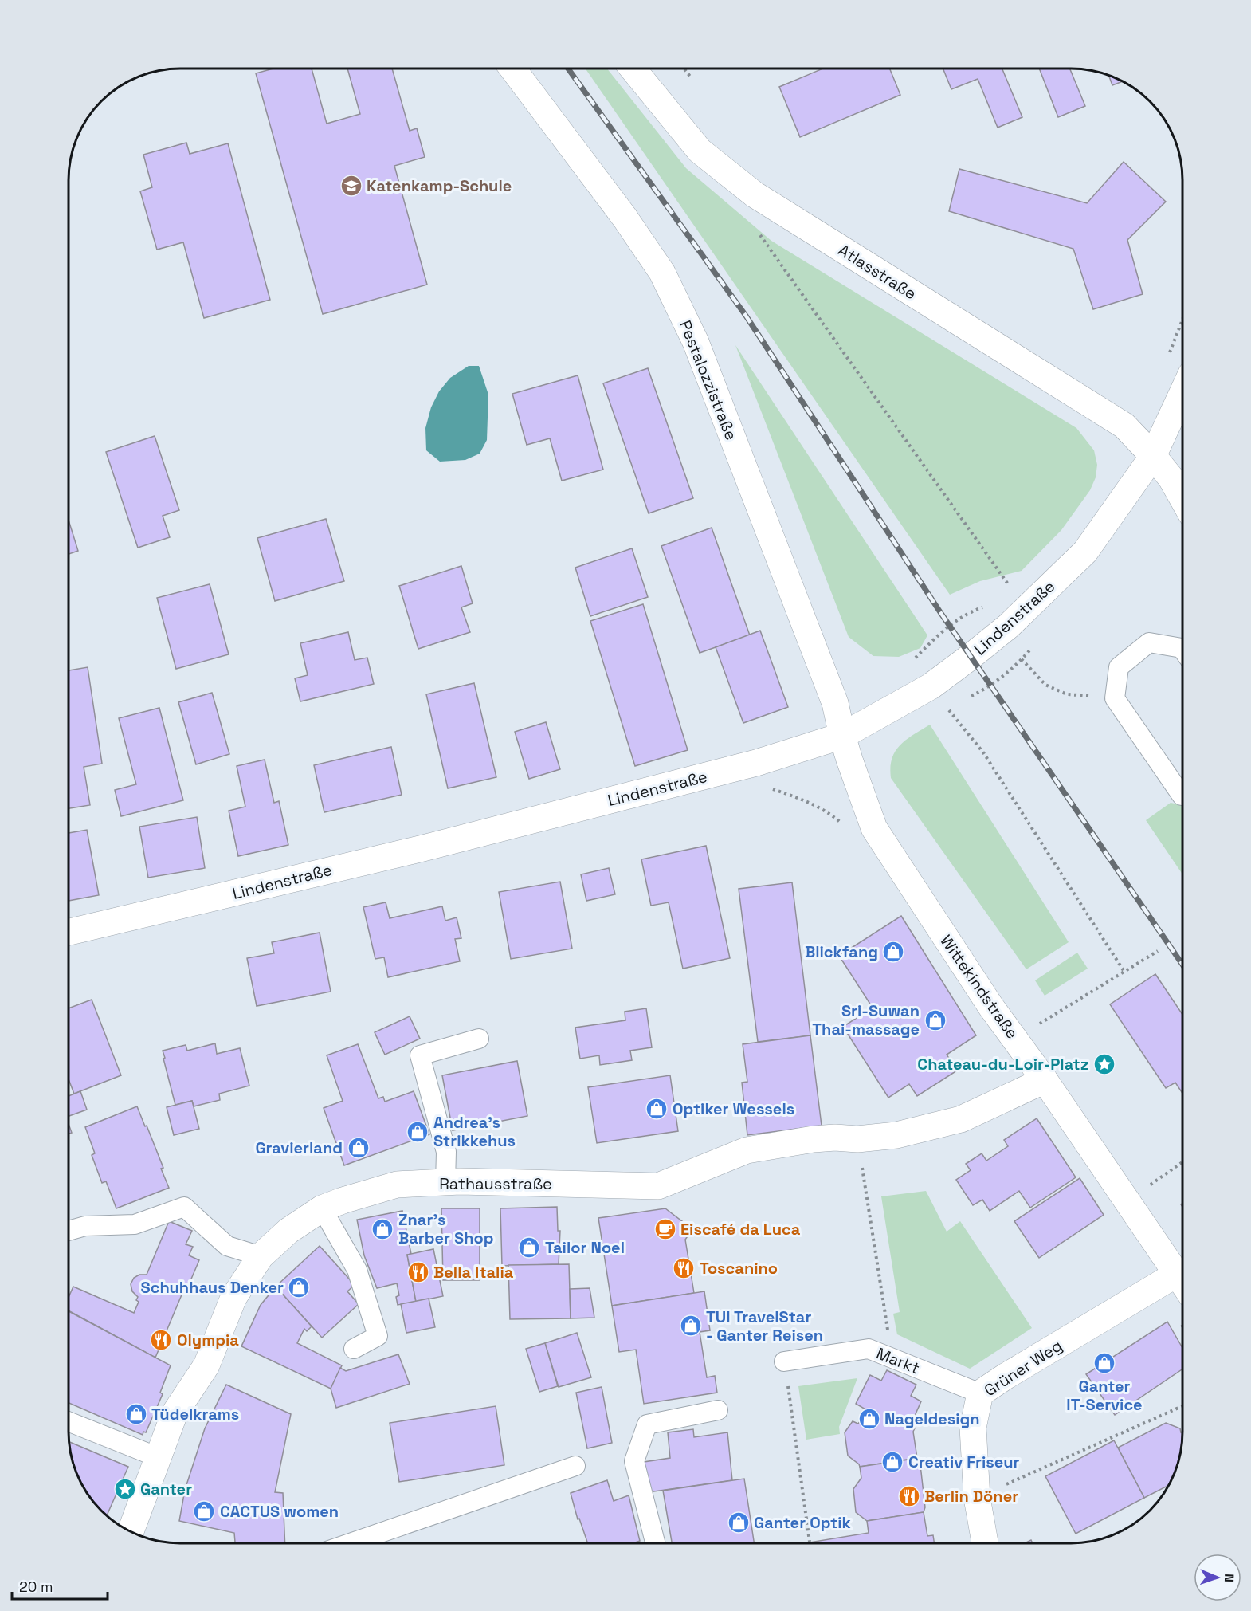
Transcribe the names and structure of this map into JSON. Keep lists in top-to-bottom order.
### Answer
{
  "streets": {
    "street": [
      "Atlasstraße",
      "Pestalozzistraße",
      "Lindenstraße",
      "Wittekindstraße",
      "Rathausstraße",
      "Grüner Weg"
    ],
    "lane": ["Markt"]
  },
  "crossings": [
    ["Atlasstraße", "Lindenstraße"],
    ["Pestalozzistraße", "Lindenstraße"],
    ["Pestalozzistraße", "Wittekindstraße"],
    ["Lindenstraße", "Wittekindstraße"],
    ["Wittekindstraße", "Rathausstraße"],
    ["Wittekindstraße", "Grüner Weg"],
    ["Markt", "Grüner Weg"]
  ],
  "places": {
    "school or university": ["Katenkamp-Schule"],
    "shop": [
      "Blickfang",
      "Sri-Suwan Thai-massage",
      "Optiker Wessels",
      "Andrea's Strikkehus",
      "Gravierland",
      "Znar's Barber Shop",
      "Tailor Noel",
      "Schuhhaus Denker",
      "TUI TravelStar - Ganter Reisen",
      "Ganter IT-Service",
      "Tüdelkrams",
      "Nageldesign",
      "Creativ Friseur",
      "CACTUS women",
      "Ganter Optik"
    ],
    "place": ["Chateau-du-Loir-Platz", "Ganter"],
    "cafe": ["Eiscafé da Luca"],
    "restaurant": [
      "Toscanino",
      "Bella Italia",
      "Olympia",
      "Berlin Döner"
    ]
  },
  "scale_bar": "20 m",
  "north": "right"
}
